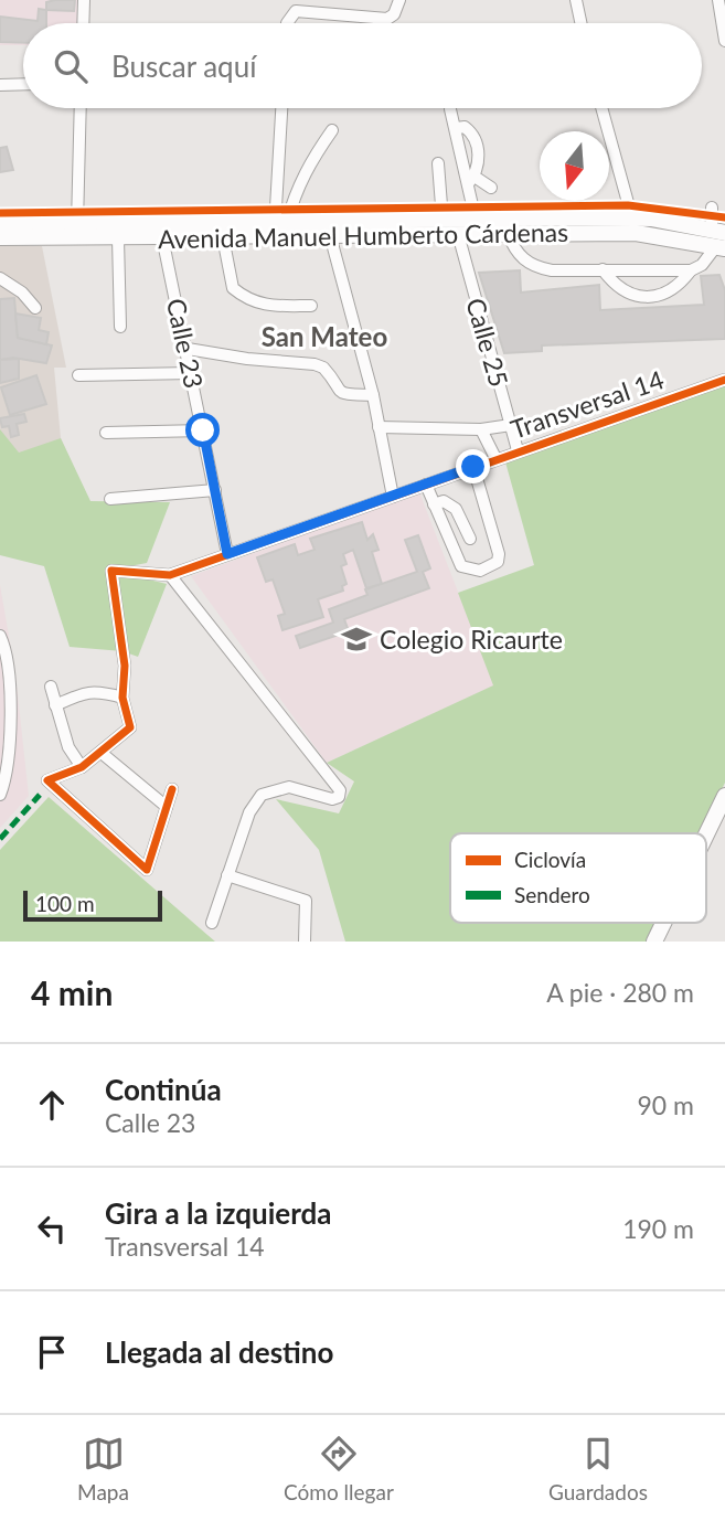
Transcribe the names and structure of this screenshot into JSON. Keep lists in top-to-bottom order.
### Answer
{
  "streets": {
    "main road": ["Avenida Manuel Humberto Cárdenas"],
    "street": ["Calle 25", "Calle 23", "Transversal 14"]
  },
  "crossings": [
    ["Avenida Manuel Humberto Cárdenas", "Calle 25"],
    ["Avenida Manuel Humberto Cárdenas", "Calle 23"],
    ["Calle 25", "Transversal 14"],
    ["Calle 23", "Transversal 14"]
  ],
  "districts": ["San Mateo"],
  "places": {
    "school or university": ["Colegio Ricaurte"]
  },
  "legend": ["Ciclovía", "Sendero"],
  "scale_bar": "100 m",
  "north": "bottom",
  "page": {
    "search": "Buscar aquí",
    "scale": "100 m",
    "heading": ["4 min", "A pie · 280 m"],
    "list": [
      ["Continúa", "Calle 23", "90 m"],
      ["Gira a la izquierda", "Transversal 14", "190 m"],
      "Llegada al destino"
    ],
    "nav": ["Mapa", "Cómo llegar", "Guardados"]
  }
}
